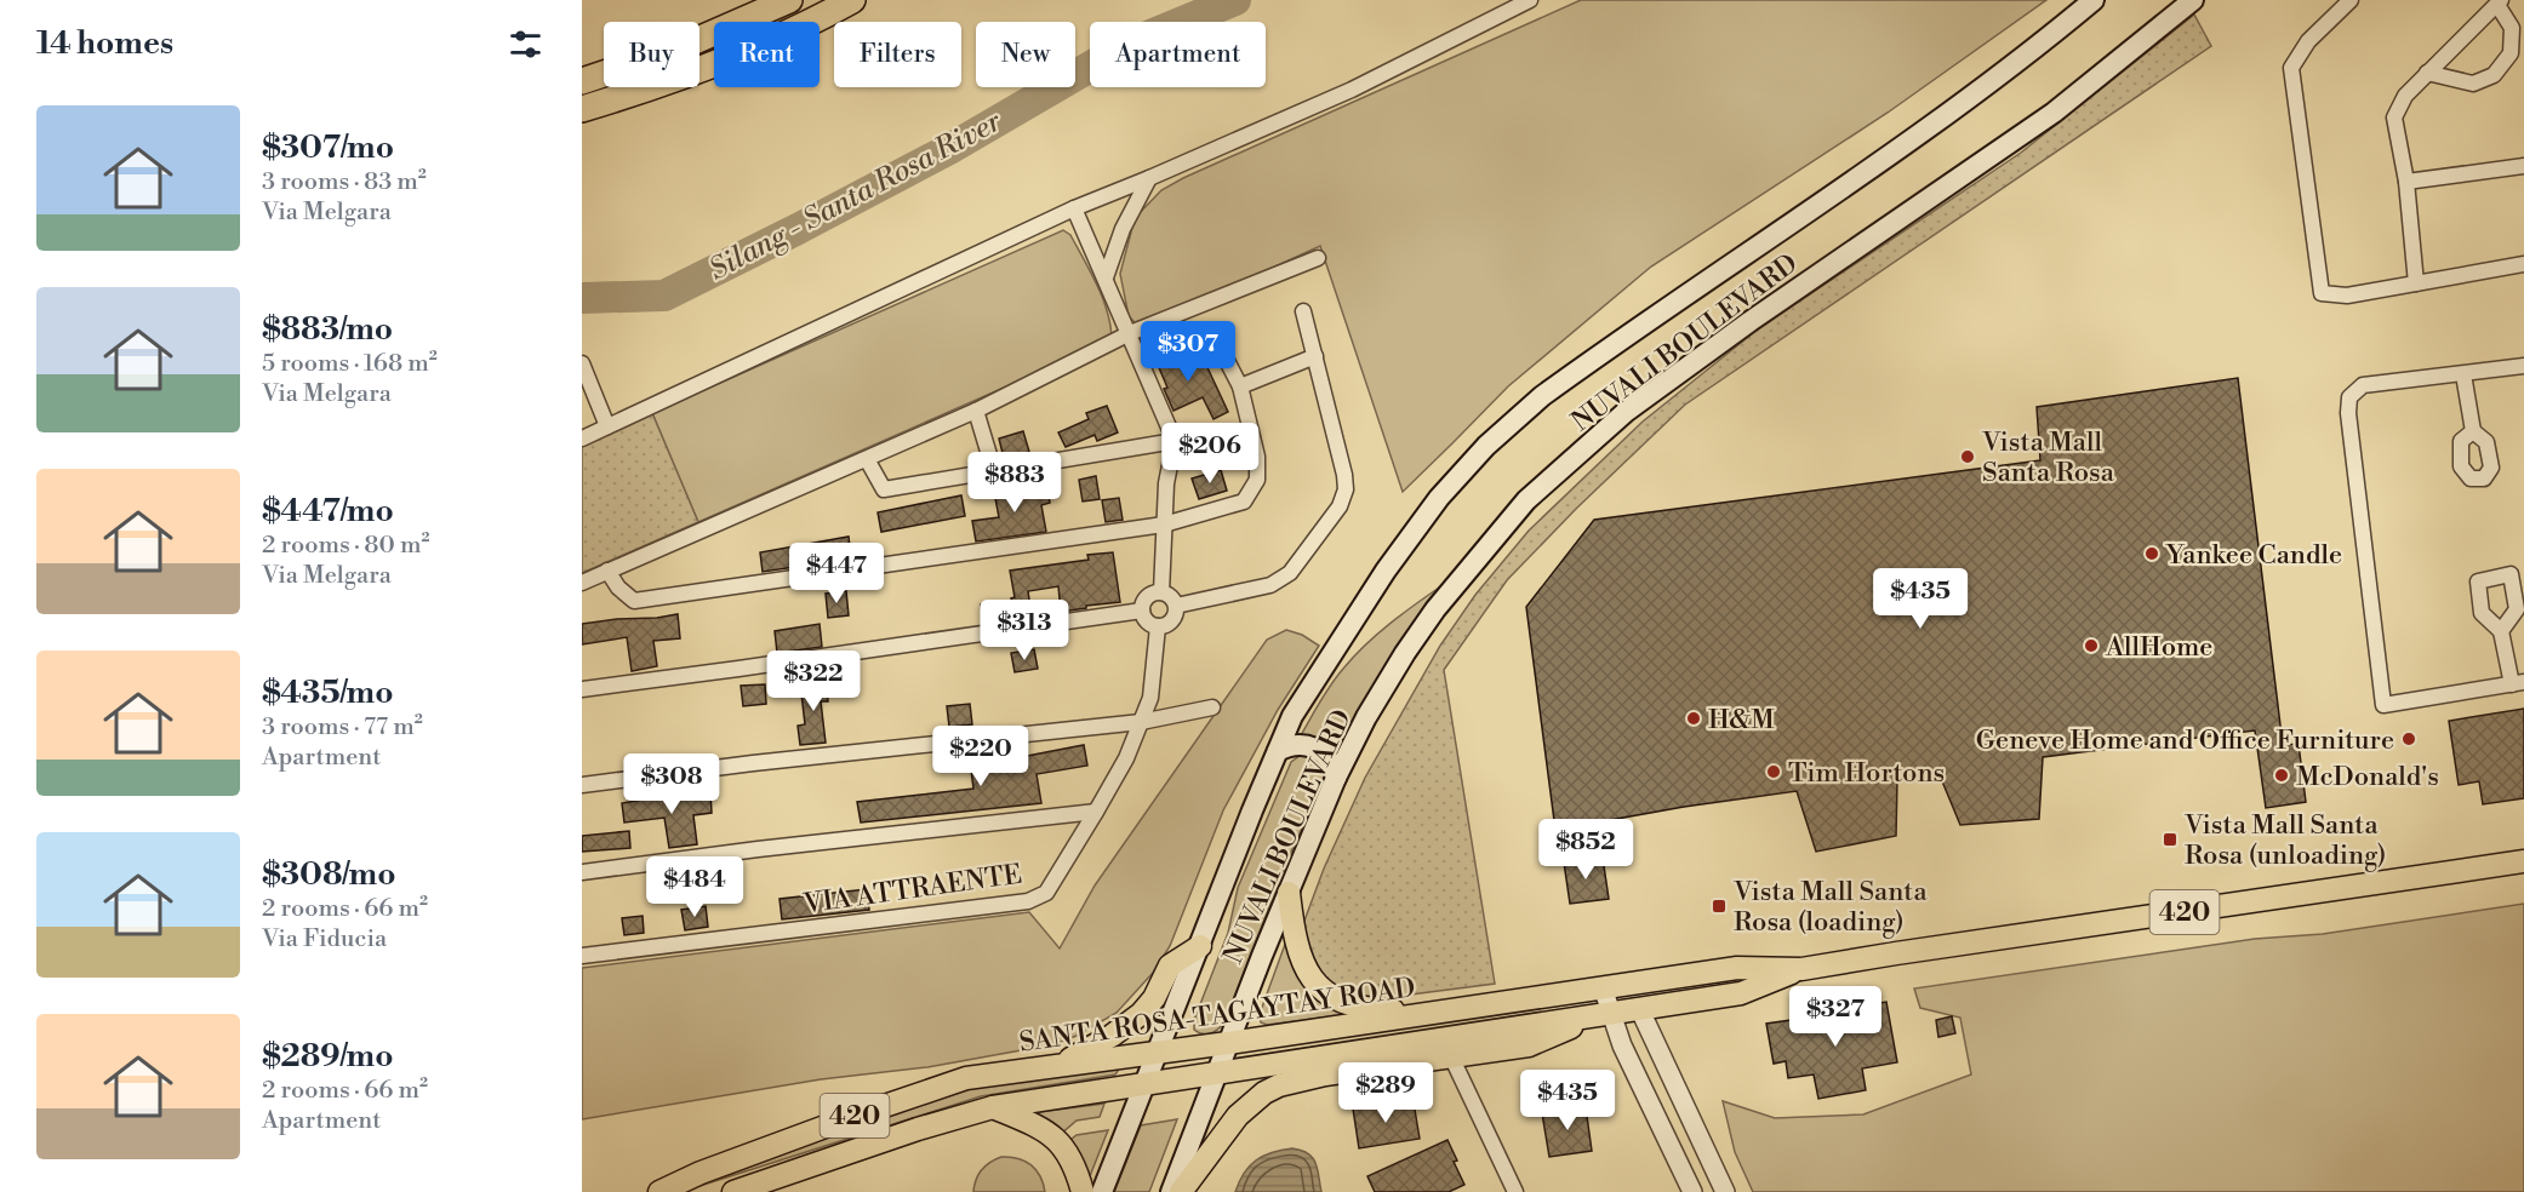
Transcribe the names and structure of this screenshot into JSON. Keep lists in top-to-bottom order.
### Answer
{
  "streets": {
    "main road": ["NUVALI BOULEVARD", "420", "SANTA ROSA-TAGAYTAY ROAD"],
    "street": ["VIA ATTRAENTE"]
  },
  "crossings": [
    ["NUVALI BOULEVARD", "SANTA ROSA-TAGAYTAY ROAD"]
  ],
  "water": ["Silang - Santa Rosa River"],
  "places": {
    "other": [
      "Vista Mall Santa Rosa",
      "Yankee Candle",
      "AllHome",
      "H&M",
      "Geneve Home and Office Furniture",
      "Tim Hortons",
      "McDonald's"
    ],
    "transit": ["Vista Mall Santa Rosa (unloading)", "Vista Mall Santa Rosa (loading)"]
  },
  "page": {
    "heading": "14 homes",
    "chip": [
      "Buy",
      "Rent",
      "Filters",
      "New",
      "Apartment"
    ],
    "list": [
      {
        "name": "$307/mo",
        "note": "3 rooms · 83 m² · Via Melgara"
      },
      {
        "name": "$883/mo",
        "note": "5 rooms · 168 m² · Via Melgara"
      },
      {
        "name": "$447/mo",
        "note": "2 rooms · 80 m² · Via Melgara"
      },
      {
        "name": "$435/mo",
        "note": "3 rooms · 77 m² · Apartment"
      },
      {
        "name": "$308/mo",
        "note": "2 rooms · 66 m² · Via Fiducia"
      },
      {
        "name": "$289/mo",
        "note": "2 rooms · 66 m² · Apartment"
      }
    ],
    "price": [
      "$307",
      "$206",
      "$883",
      "$447",
      "$435",
      "$313",
      "$322",
      "$220",
      "$308",
      "$852",
      "$484",
      "$327",
      "$289",
      "$435"
    ]
  }
}
